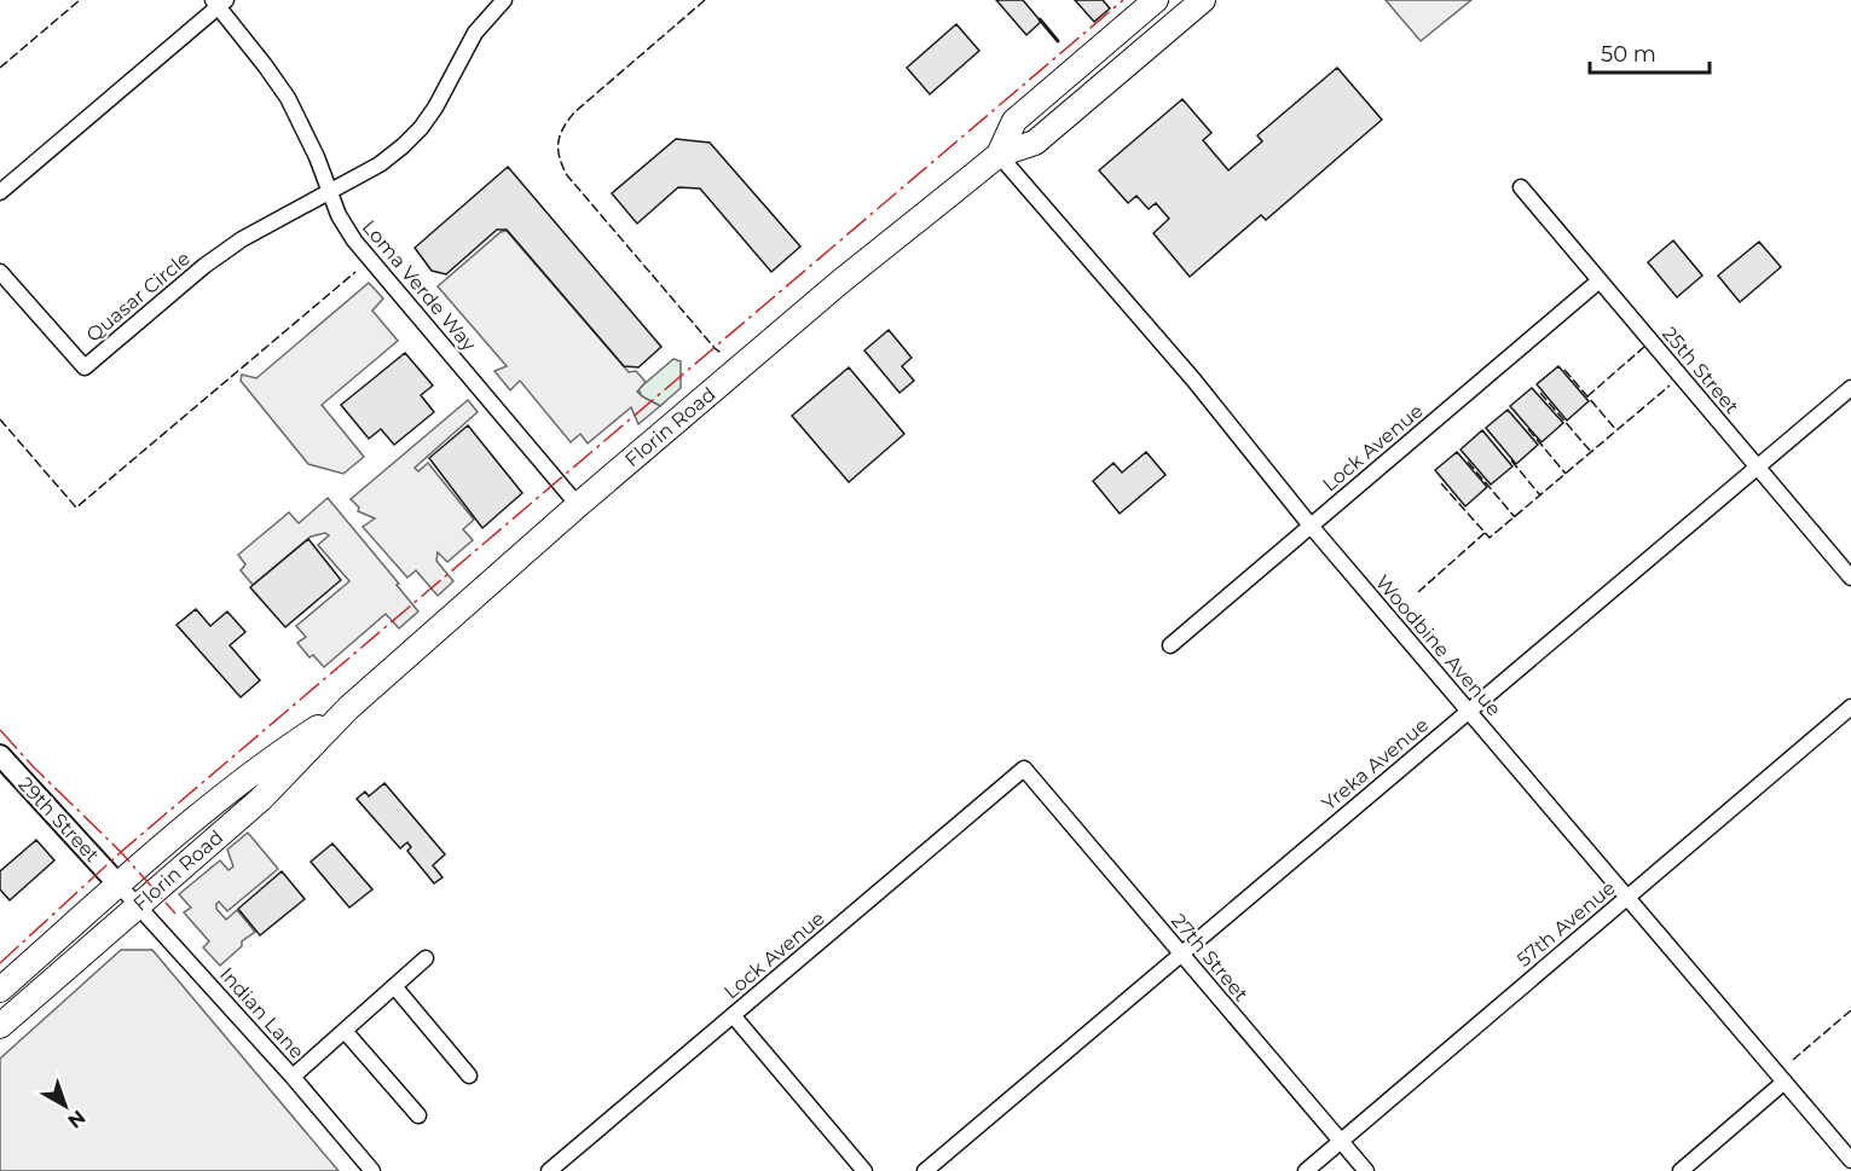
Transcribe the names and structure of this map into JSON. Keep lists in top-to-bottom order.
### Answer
{
  "streets": {
    "main road": ["Florin Road"],
    "street": [
      "Loma Verde Way",
      "Quasar Circle",
      "25th Street",
      "Lock Avenue",
      "Woodbine Avenue",
      "Yreka Avenue",
      "29th Street",
      "57th Avenue",
      "27th Street",
      "Indian Lane"
    ]
  },
  "crossings": [
    ["Loma Verde Way", "Quasar Circle"],
    ["Loma Verde Way", "Florin Road"],
    ["25th Street", "Lock Avenue"],
    ["25th Street", "Yreka Avenue"],
    ["Florin Road", "Woodbine Avenue"],
    ["Florin Road", "29th Street"],
    ["Florin Road", "Indian Lane"],
    ["Lock Avenue", "Woodbine Avenue"],
    ["Lock Avenue", "27th Street"],
    ["Woodbine Avenue", "Yreka Avenue"],
    ["Woodbine Avenue", "57th Avenue"],
    ["Yreka Avenue", "27th Street"],
    ["29th Street", "Indian Lane"],
    ["57th Avenue", "27th Street"]
  ],
  "scale_bar": "50 m",
  "north": "bottom right"
}
